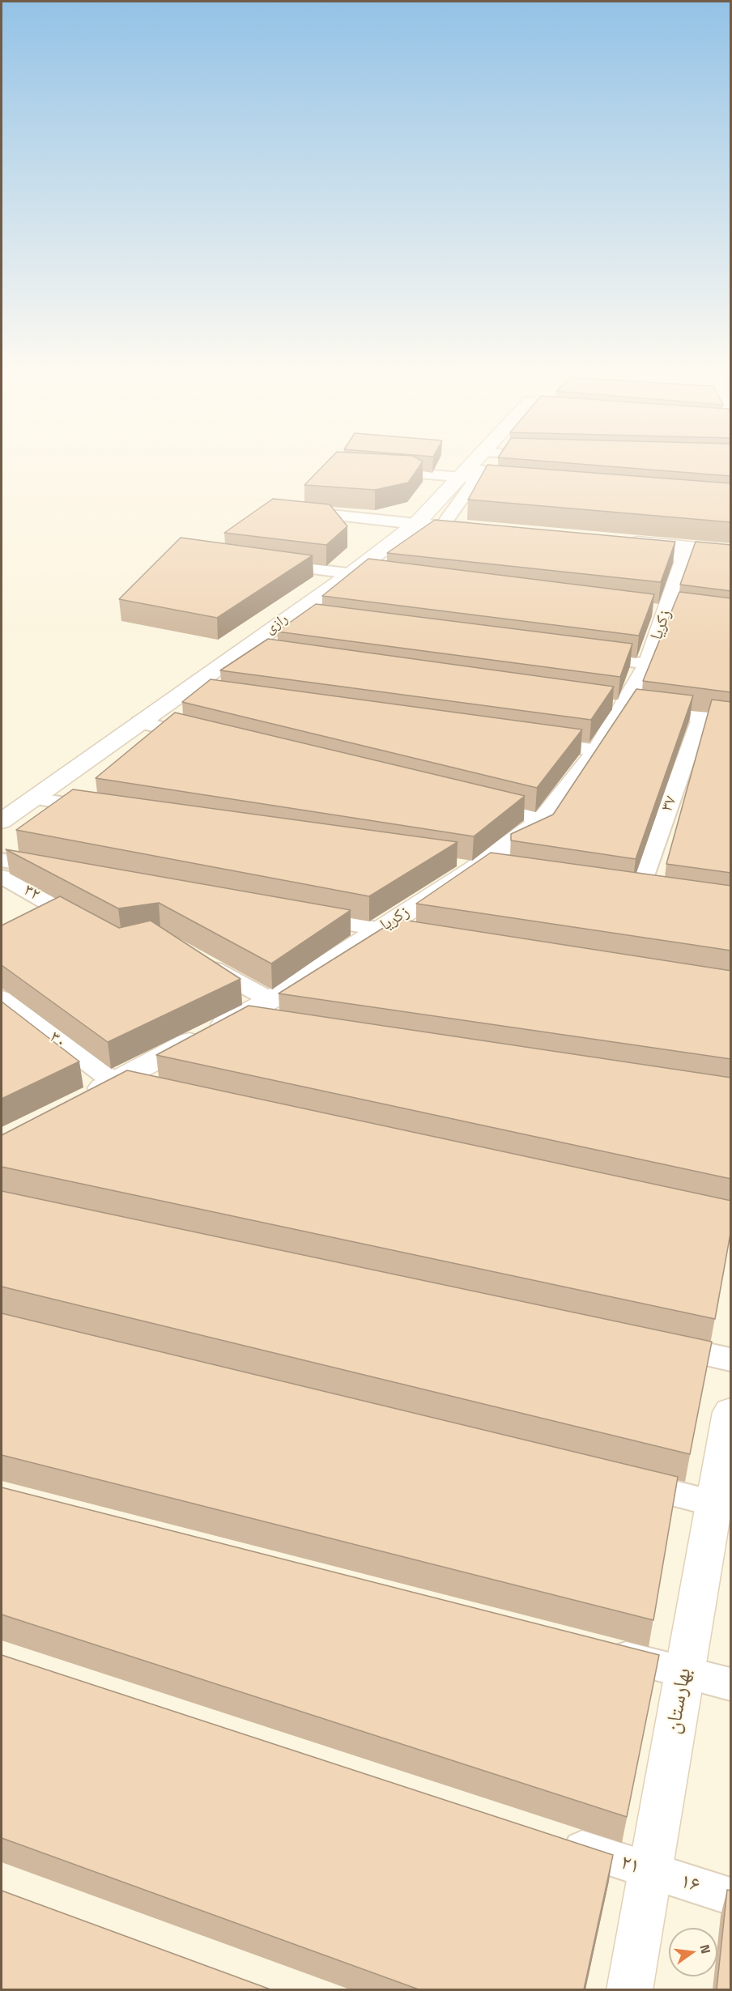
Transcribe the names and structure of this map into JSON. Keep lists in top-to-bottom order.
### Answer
{
  "streets": {
    "street": [
      "رازی",
      "زکریا",
      "۳۷",
      "۳۲",
      "۳۰",
      "بهارستان",
      "۲۱",
      "۱۶"
    ]
  },
  "crossings": [
    ["زکریا", "۳۰"],
    ["بهارستان", "۲۱"],
    ["بهارستان", "۱۶"],
    ["۲۱", "۱۶"]
  ],
  "north": "right"
}
